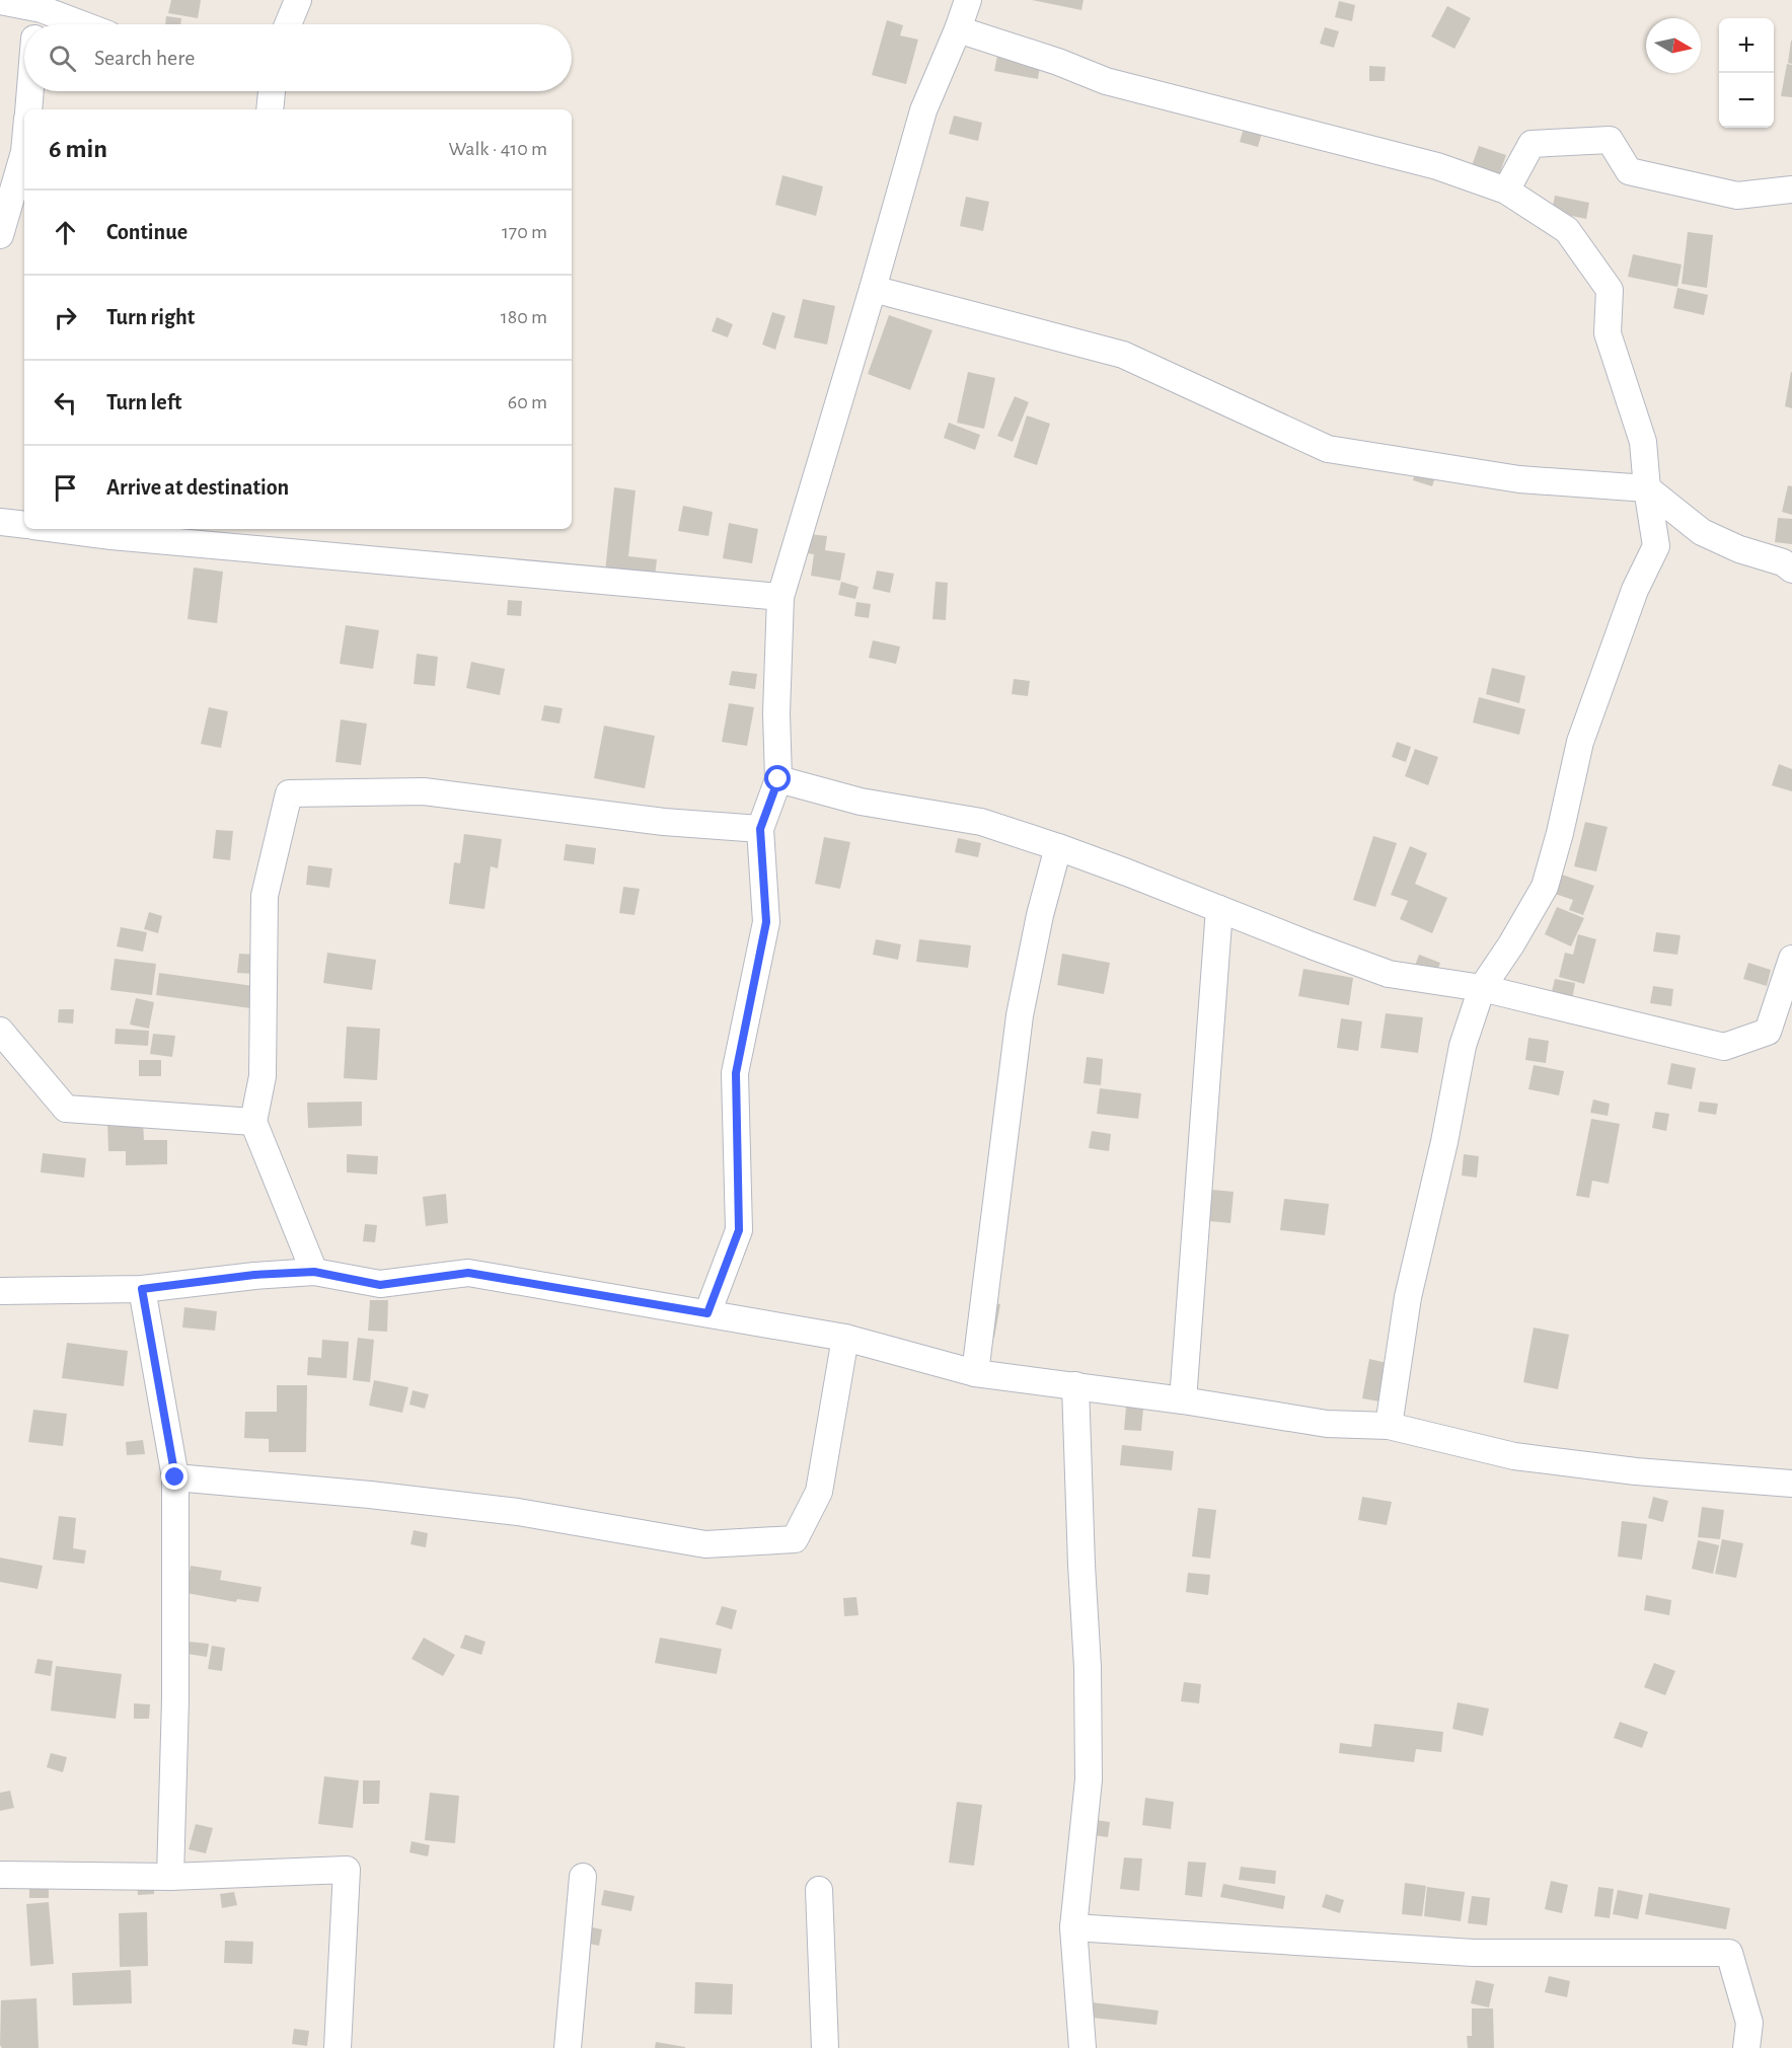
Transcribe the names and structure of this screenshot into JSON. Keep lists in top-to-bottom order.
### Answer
{
  "north": "right",
  "page": {
    "map_buttons": ["+", "−"],
    "search": "Search here",
    "heading": ["6 min", "Walk · 410 m"],
    "list": [
      ["Continue", "170 m"],
      ["Turn right", "180 m"],
      ["Turn left", "60 m"],
      "Arrive at destination"
    ]
  }
}
